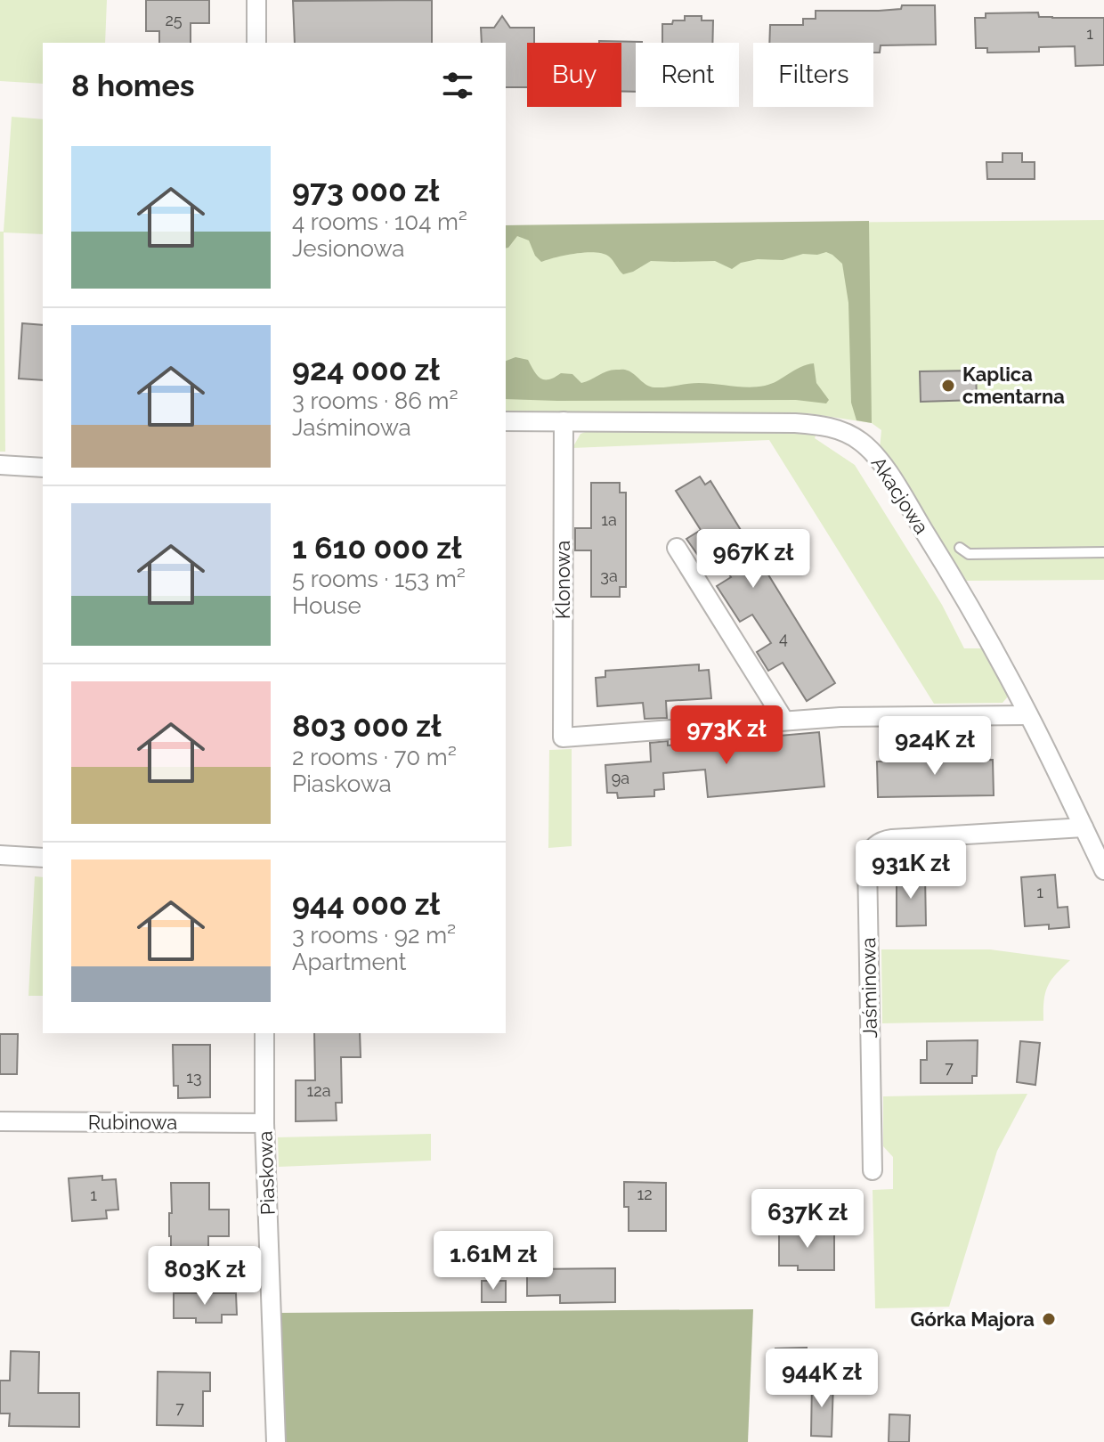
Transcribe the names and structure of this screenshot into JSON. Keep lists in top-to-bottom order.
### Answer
{
  "streets": {
    "street": [
      "Akacjowa",
      "Klonowa",
      "Jaśminowa",
      "Rubinowa",
      "Piaskowa"
    ]
  },
  "crossings": [
    ["Akacjowa", "Klonowa"],
    ["Akacjowa", "Jaśminowa"],
    ["Rubinowa", "Piaskowa"]
  ],
  "places": ["Kaplica cmentarna", "Górka Majora"],
  "house_numbers": [
    "25",
    "1",
    "1a",
    "3a",
    "4",
    "9a",
    "1",
    "7",
    "13",
    "12a",
    "12",
    "1",
    "7"
  ],
  "page": {
    "chip": ["Buy", "Rent", "Filters"],
    "heading": "8 homes",
    "list": [
      {
        "name": "973 000 zł",
        "note": "4 rooms · 104 m² · Jesionowa"
      },
      {
        "name": "924 000 zł",
        "note": "3 rooms · 86 m² · Jaśminowa"
      },
      {
        "name": "1 610 000 zł",
        "note": "5 rooms · 153 m² · House"
      },
      {
        "name": "803 000 zł",
        "note": "2 rooms · 70 m² · Piaskowa"
      },
      {
        "name": "944 000 zł",
        "note": "3 rooms · 92 m² · Apartment"
      }
    ],
    "price": [
      "967K zł",
      "973K zł",
      "924K zł",
      "931K zł",
      "637K zł",
      "1.61M zł",
      "803K zł",
      "944K zł"
    ]
  }
}
